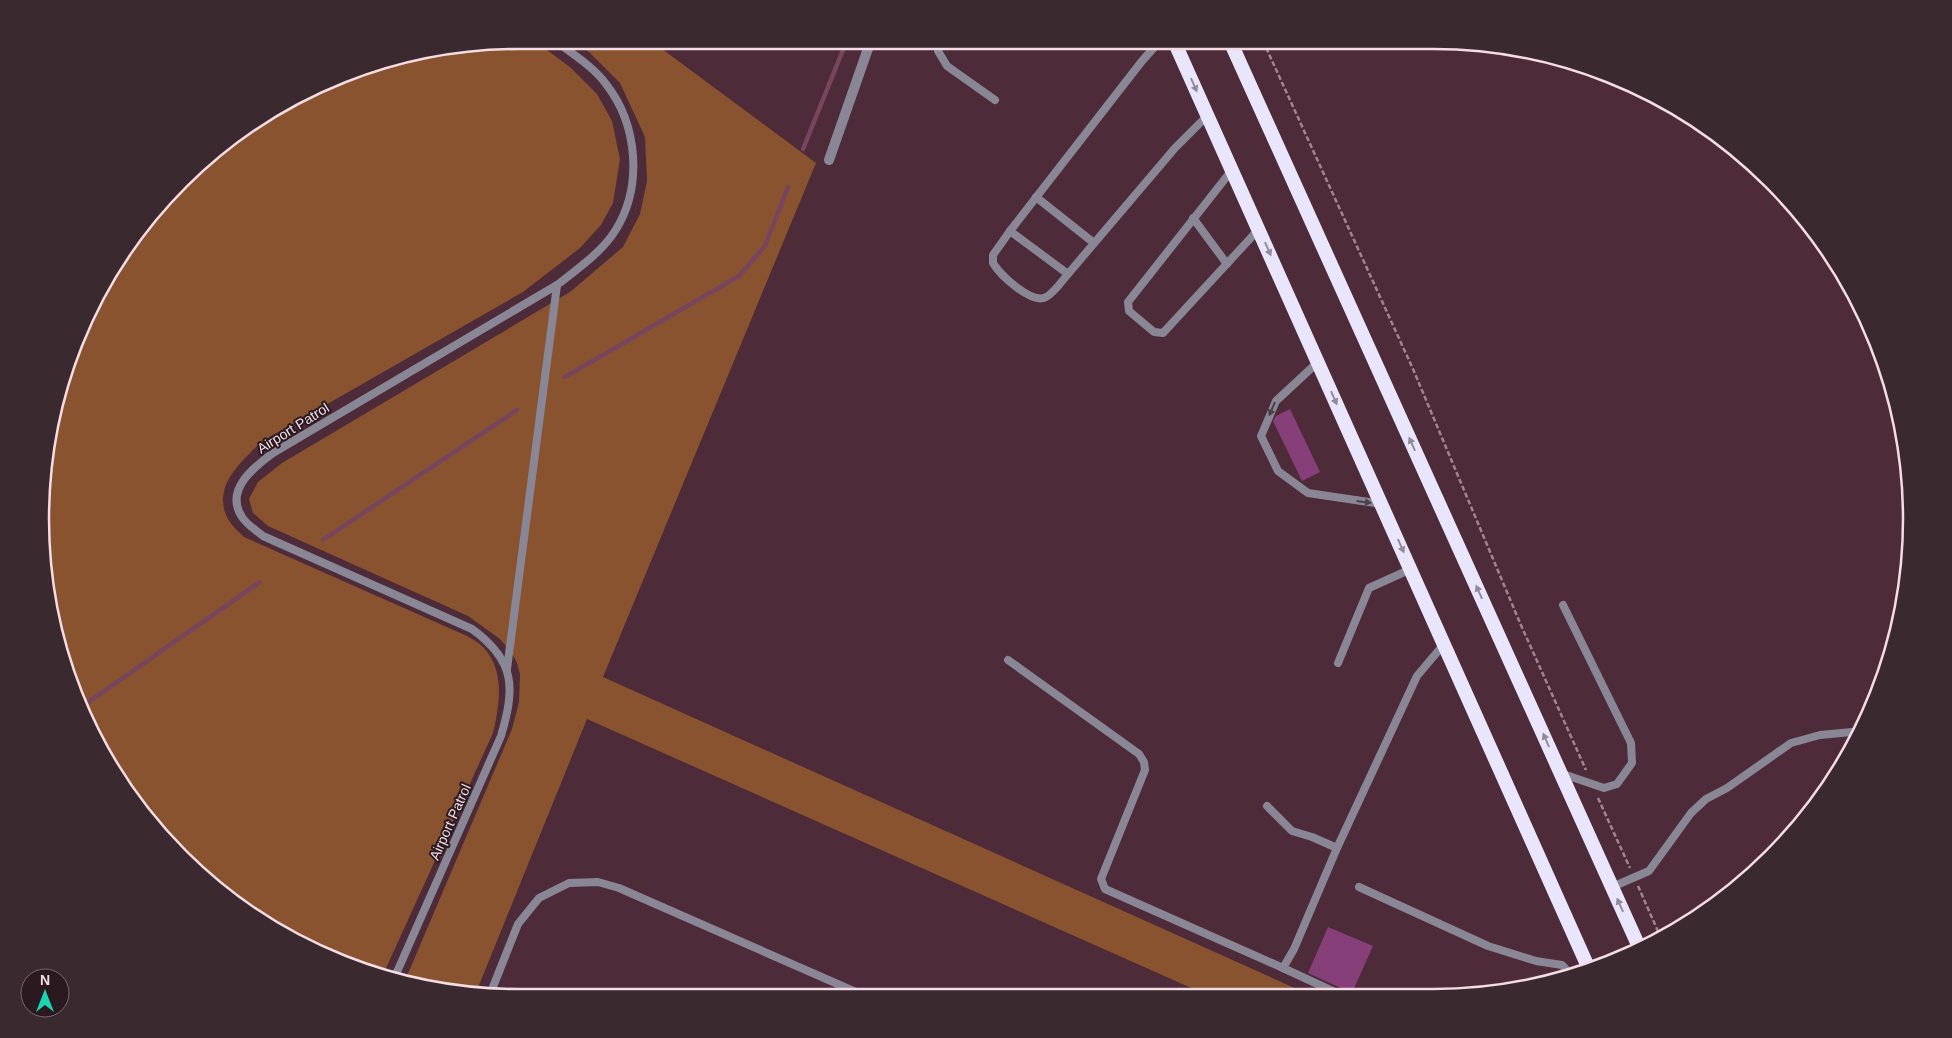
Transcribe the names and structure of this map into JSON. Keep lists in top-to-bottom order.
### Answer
{
  "streets": {
    "lane": ["Airport Patrol"]
  },
  "north": "top"
}
